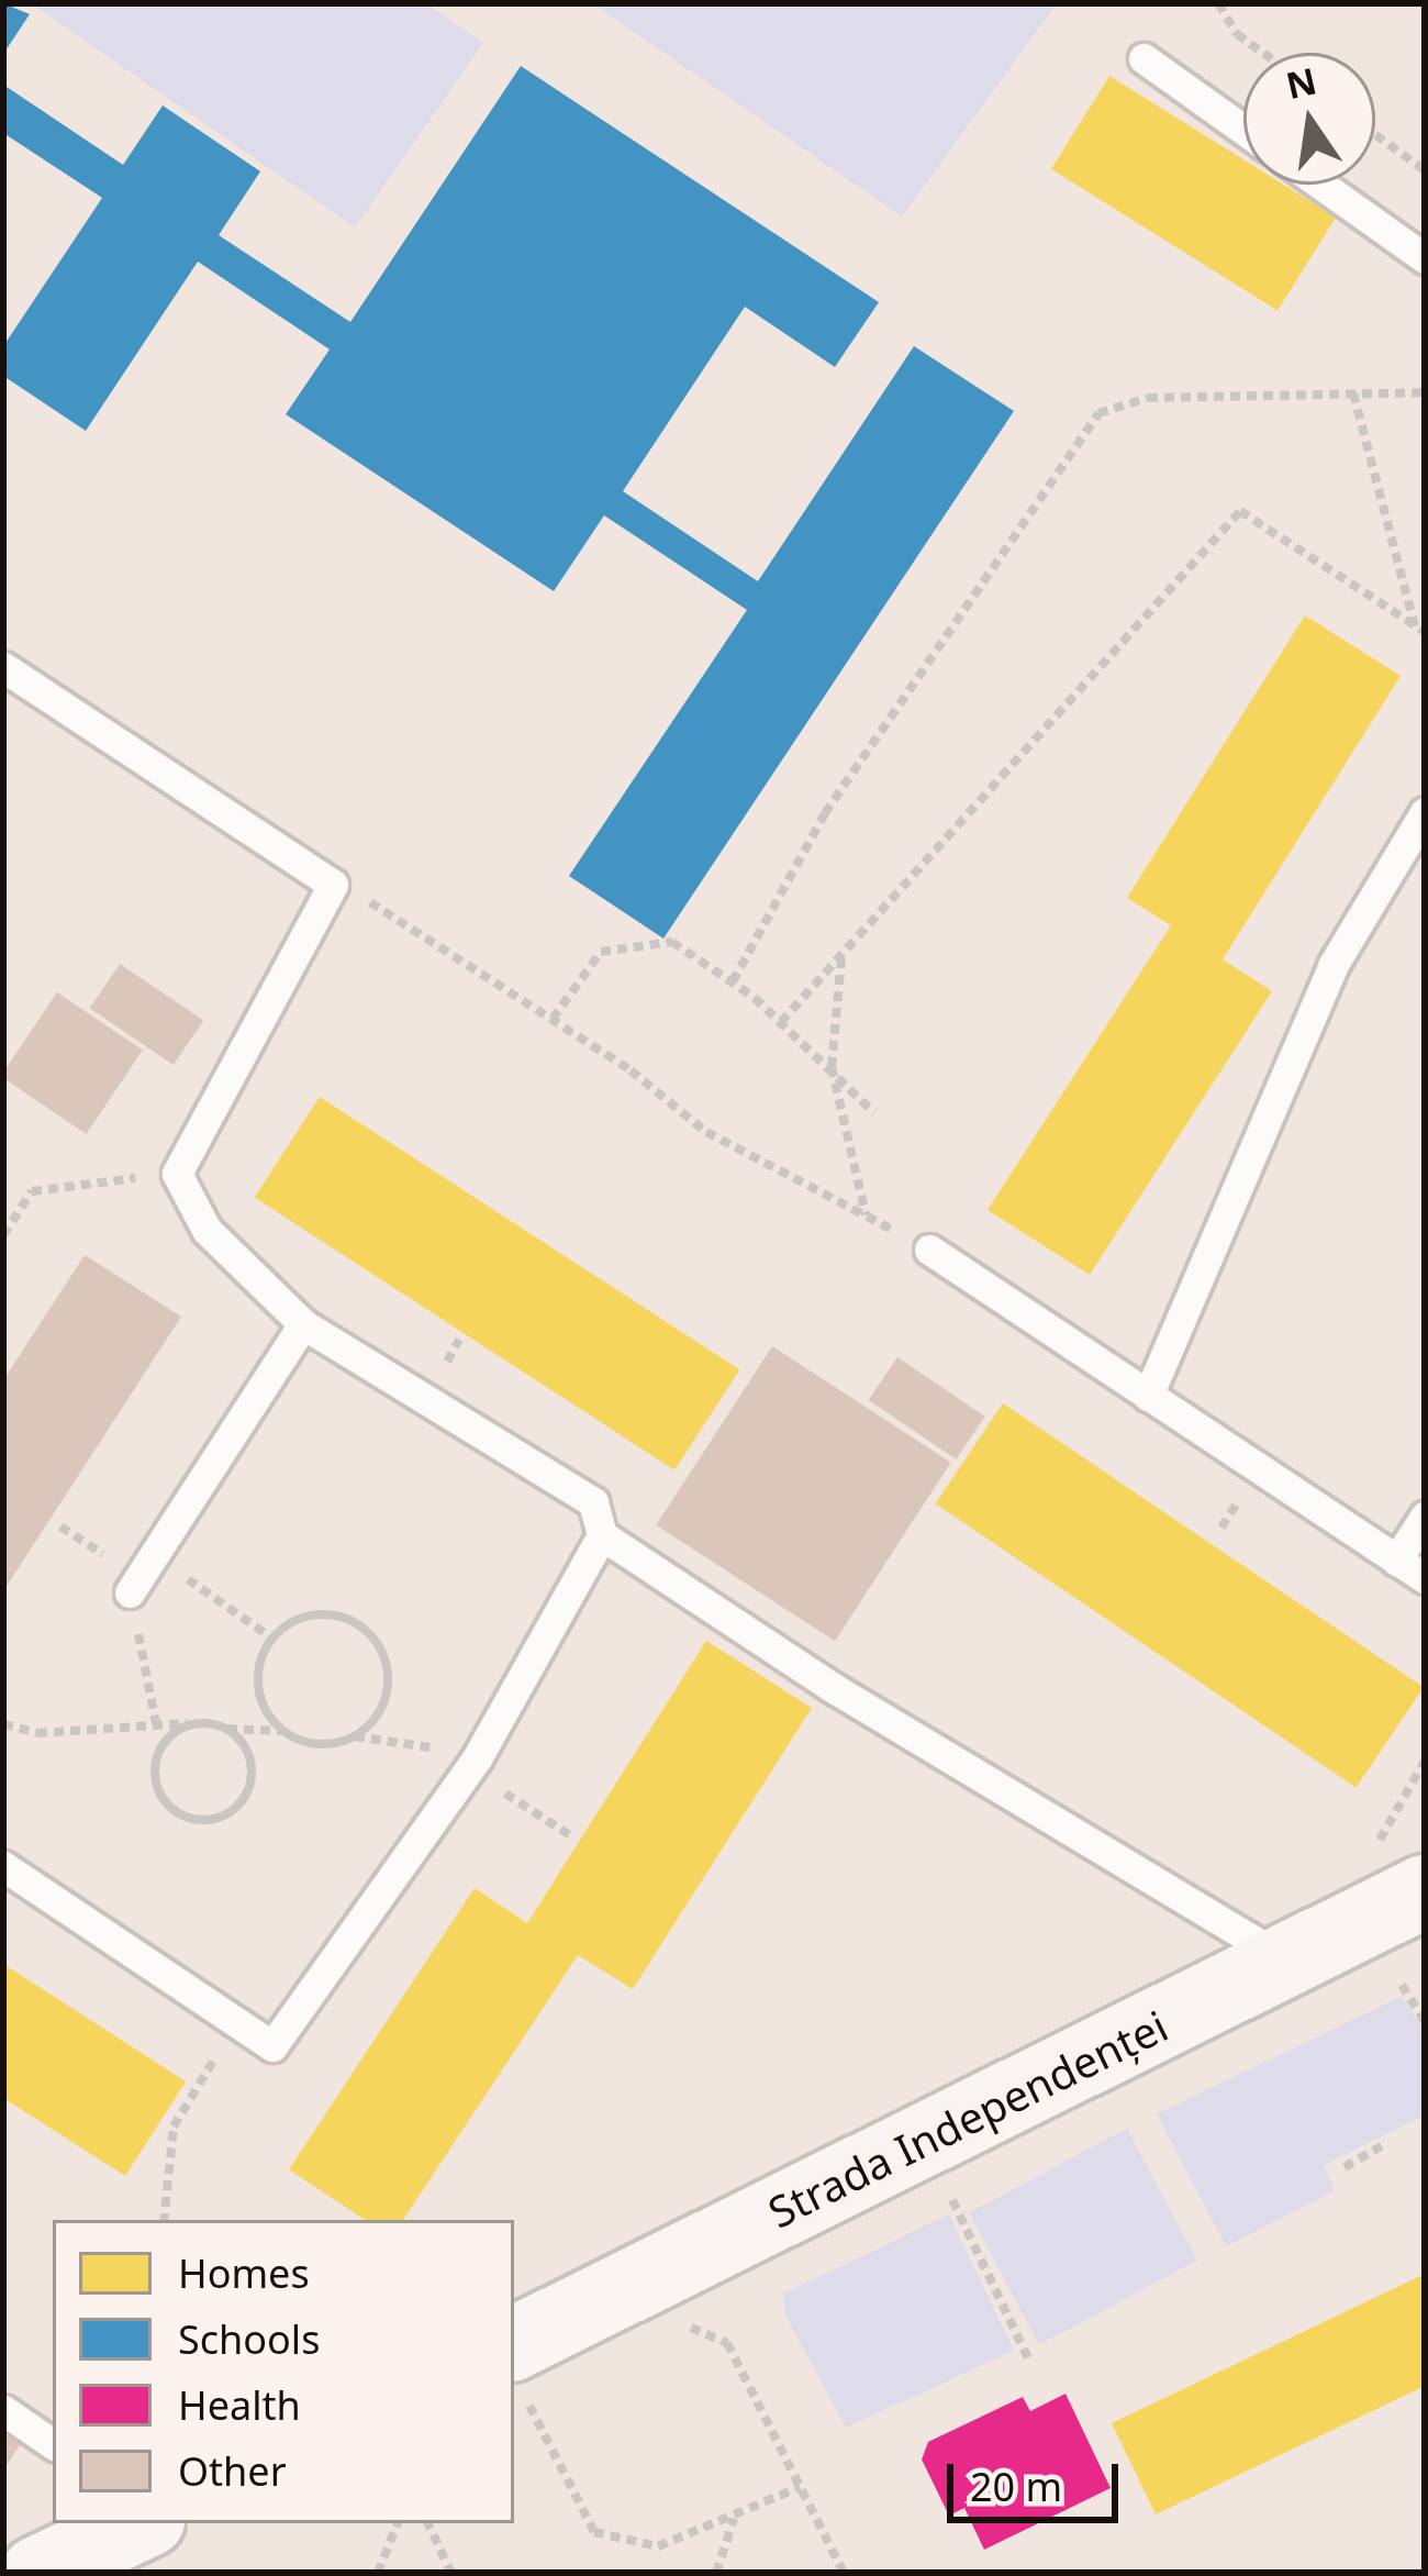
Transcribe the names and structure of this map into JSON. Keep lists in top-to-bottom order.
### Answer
{
  "streets": {
    "main road": ["Strada Independenței"]
  },
  "legend": [
    "Homes",
    "Schools",
    "Health",
    "Other"
  ],
  "scale_bar": "20 m",
  "north": "top"
}
